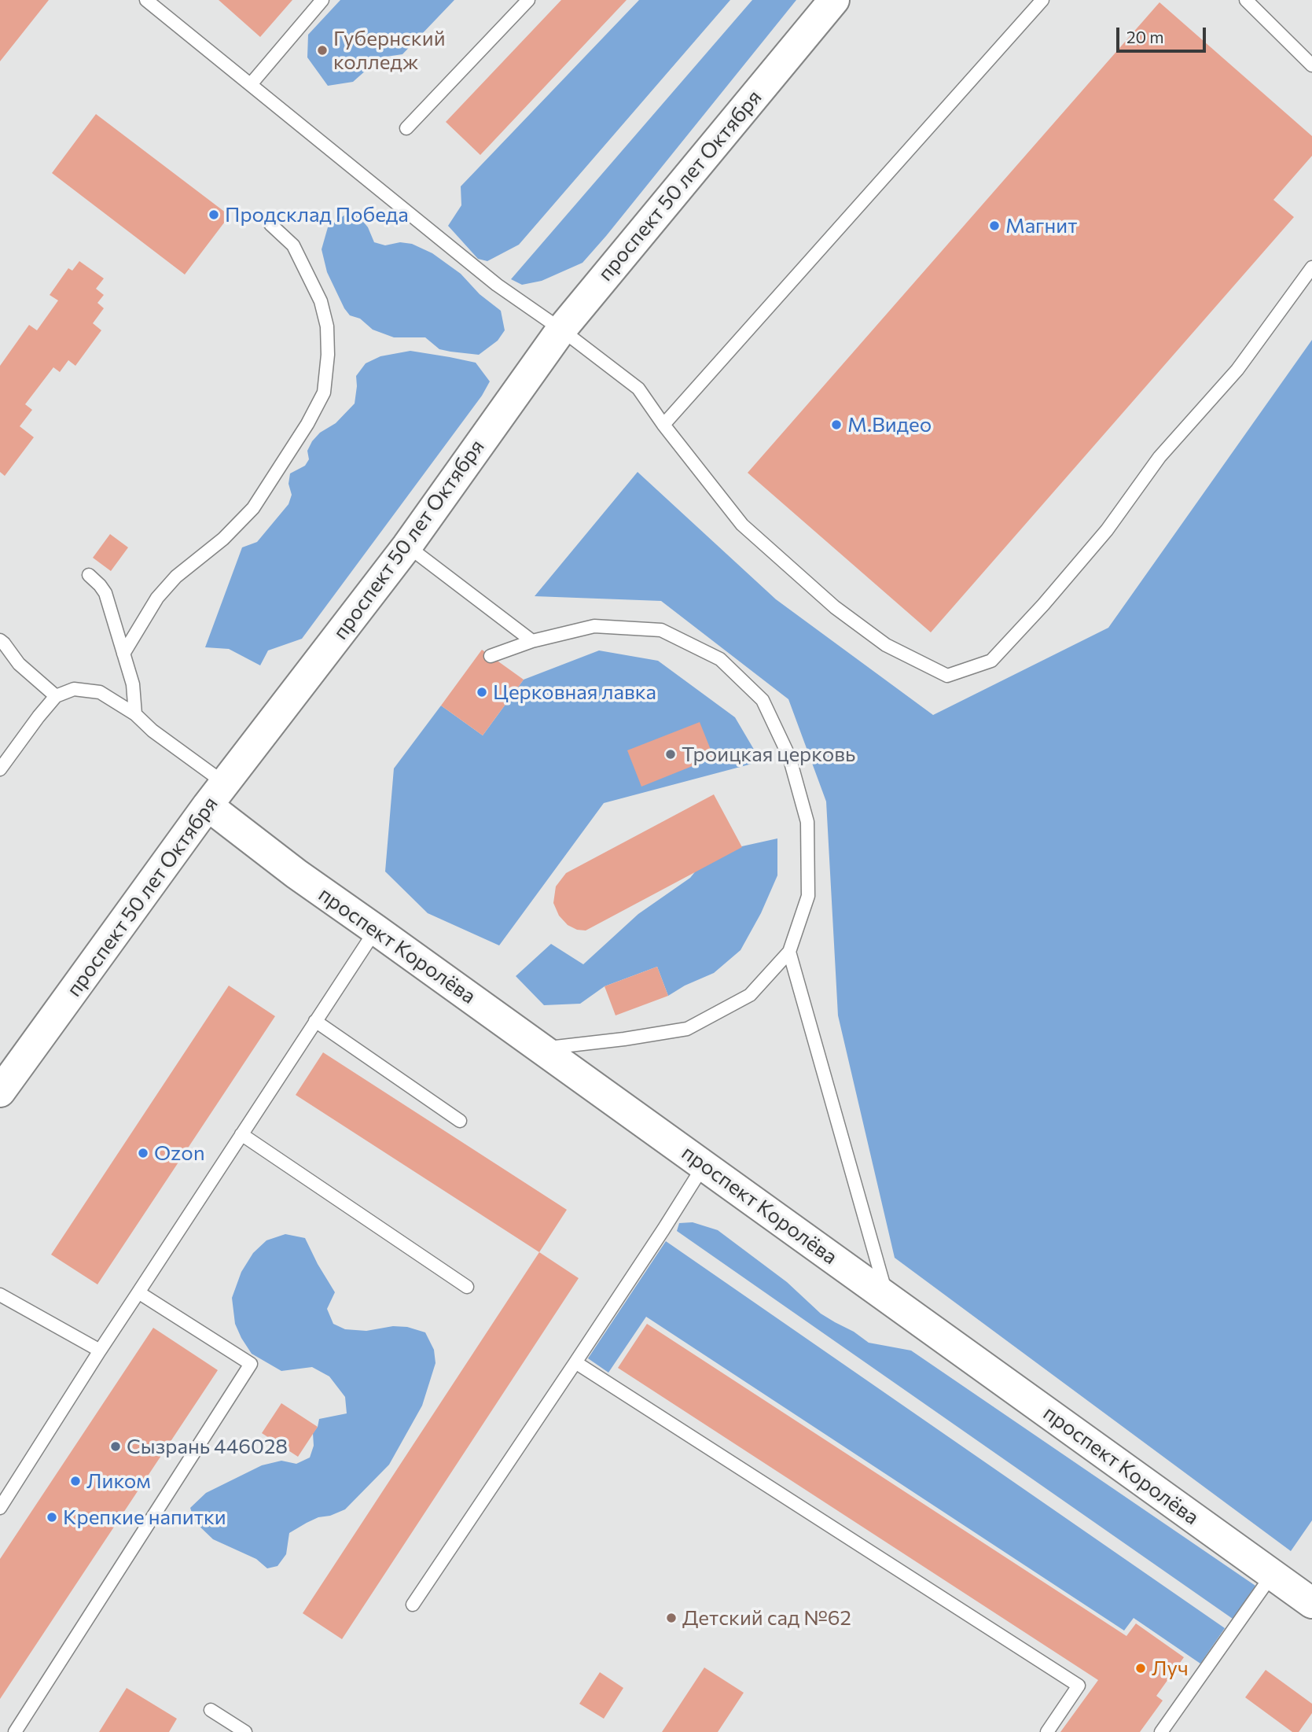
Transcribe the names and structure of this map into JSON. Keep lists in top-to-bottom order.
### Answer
{
  "streets": {
    "main road": ["проспект 50 лет Октября", "проспект Королёва"]
  },
  "crossings": [
    ["проспект 50 лет Октября", "проспект Королёва"]
  ],
  "places": [
    "Губернский колледж",
    "Продсклад Победа",
    "Магнит",
    "М.Видео",
    "Церковная лавка",
    "Троицкая церковь",
    "Ozon",
    "Сызрань 446028",
    "Ликом",
    "Крепкие напитки",
    "Детский сад №62",
    "Луч"
  ],
  "scale_bar": "20 m"
}
